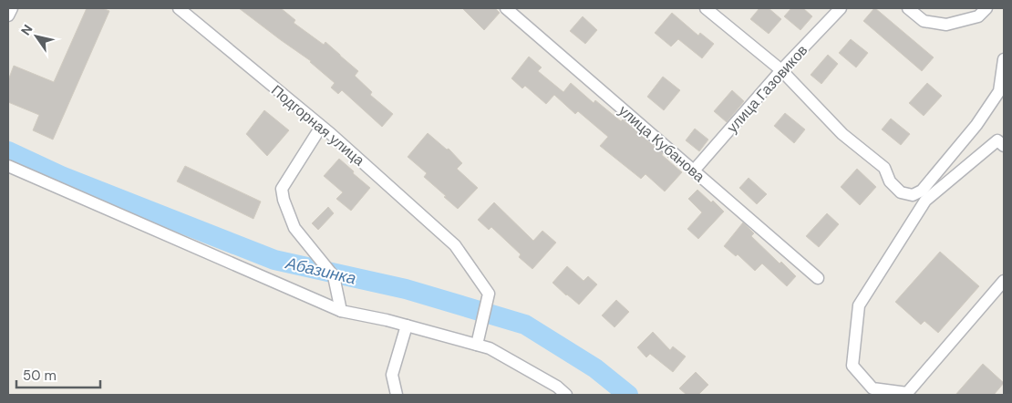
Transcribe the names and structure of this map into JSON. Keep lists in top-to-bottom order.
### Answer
{
  "streets": {
    "street": ["улица Газовиков", "Подгорная улица", "улица Кубанова"]
  },
  "crossings": [
    ["улица Газовиков", "улица Кубанова"]
  ],
  "water": ["Абазинка"],
  "scale_bar": "50 m",
  "north": "top left"
}
